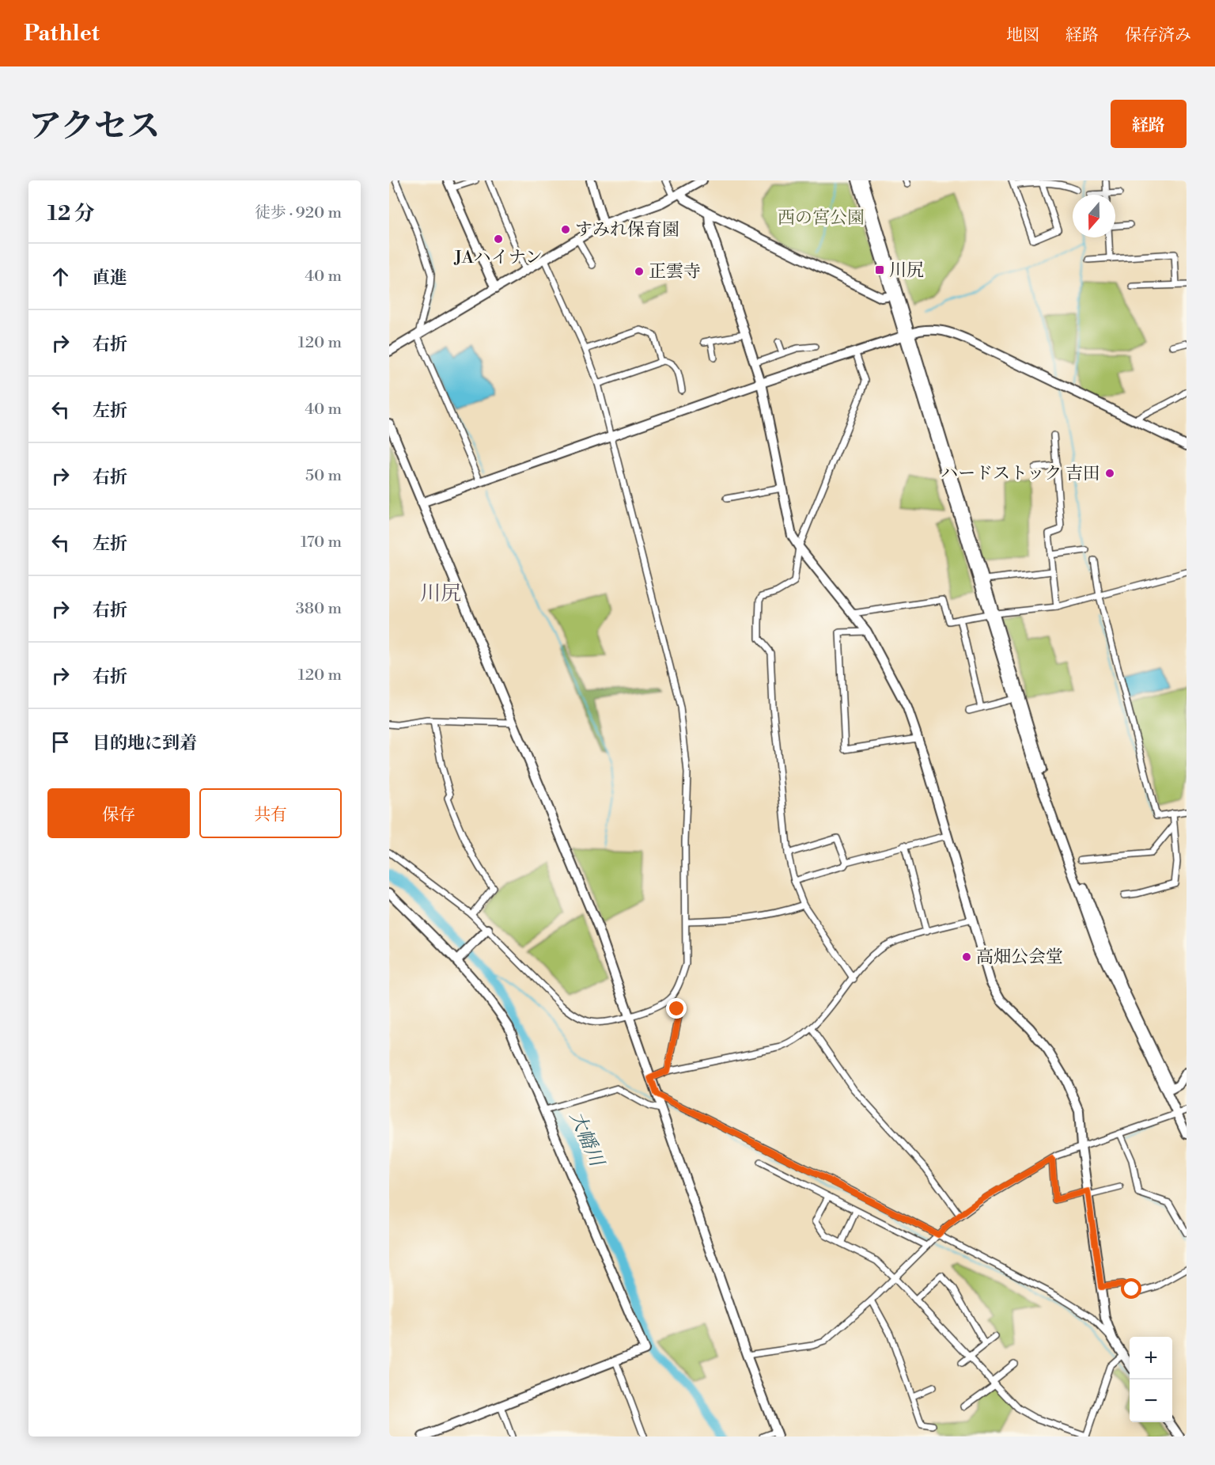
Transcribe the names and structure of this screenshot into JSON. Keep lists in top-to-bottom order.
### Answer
{
  "districts": ["川尻"],
  "water": ["大幡川"],
  "parks": ["西の宮公園"],
  "places": {
    "other": [
      "すみれ保育園",
      "JAハイナン",
      "正雲寺",
      "ハードストック 吉田",
      "高畑公会堂"
    ],
    "transit": ["川尻"]
  },
  "north": "bottom",
  "page": {
    "header": "Pathlet",
    "nav": ["地図", "経路", "保存済み"],
    "title": "アクセス",
    "buttons": [
      "経路",
      ["保存", "共有"]
    ],
    "heading": ["12 分", "徒歩 · 920 m"],
    "list": [
      ["直進", "40 m"],
      ["右折", "120 m"],
      ["左折", "40 m"],
      ["右折", "50 m"],
      ["左折", "170 m"],
      ["右折", "380 m"],
      ["右折", "120 m"],
      "目的地に到着"
    ],
    "map_buttons": ["+", "−"]
  }
}
